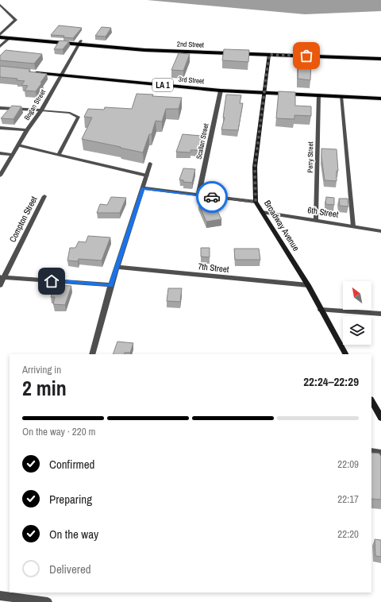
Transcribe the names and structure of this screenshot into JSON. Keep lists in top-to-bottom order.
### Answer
{
  "streets": {
    "main road": [
      "2nd Street",
      "3rd Street",
      "LA 1",
      "Broadway Avenue"
    ],
    "street": [
      "Bogan Street",
      "Scallan Street",
      "Perry Street",
      "6th Street",
      "Compton Street",
      "7th Street"
    ]
  },
  "crossings": [
    ["2nd Street", "Bogan Street"],
    ["2nd Street", "Broadway Avenue"],
    ["3rd Street", "Bogan Street"],
    ["3rd Street", "Scallan Street"],
    ["3rd Street", "Perry Street"],
    ["3rd Street", "Broadway Avenue"],
    ["Perry Street", "6th Street"],
    ["6th Street", "Broadway Avenue"],
    ["Broadway Avenue", "7th Street"]
  ],
  "north": "top left",
  "page": {
    "heading": ["2 min", "Arriving in", "22:24–22:29"],
    "bar": "On the way · 220 m",
    "list": [
      ["Confirmed", "22:09"],
      ["Preparing", "22:17"],
      ["On the way", "22:20"],
      "Delivered"
    ]
  }
}
